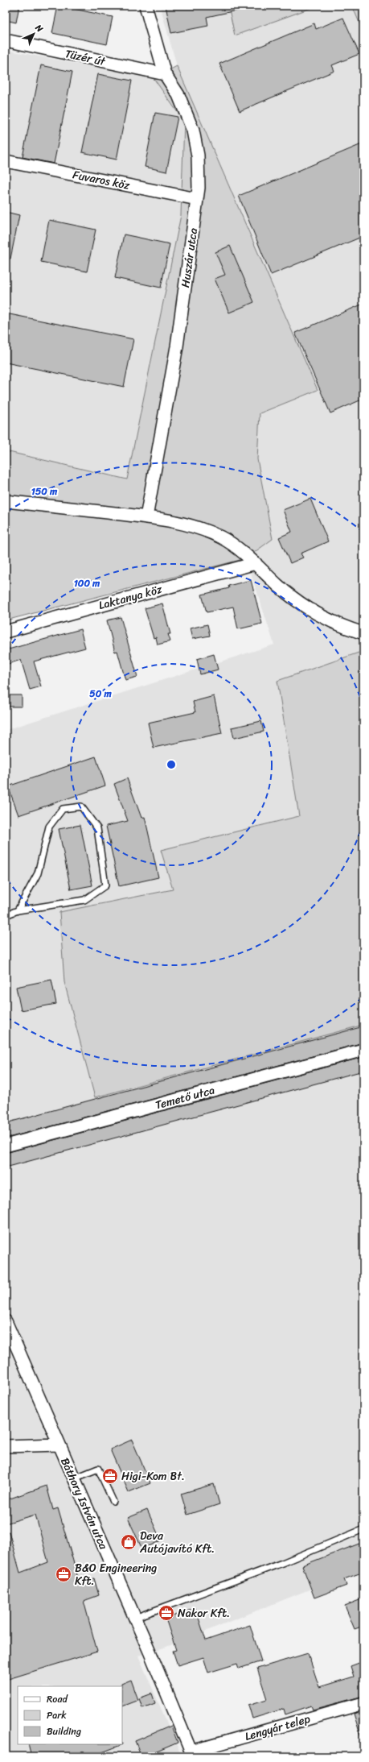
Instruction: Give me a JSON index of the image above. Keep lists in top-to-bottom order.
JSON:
{
  "streets": {
    "street": [
      "Tüzér út",
      "Fuvaros köz",
      "Huszár utca",
      "Laktanya köz",
      "Temető utca",
      "Báthory István utca",
      "Lengyár telep"
    ]
  },
  "crossings": [
    ["Tüzér út", "Huszár utca"],
    ["Fuvaros köz", "Huszár utca"],
    ["Báthory István utca", "Lengyár telep"]
  ],
  "places": {
    "office": ["Higi-Kom Bt.", "B&O Engineering Kft.", "Nakor Kft."],
    "shop": ["Deva Autójavító Kft."]
  },
  "legend": ["Road", "Park", "Building"],
  "north": "top right",
  "rings": ["150 m", "100 m", "50 m"]
}
